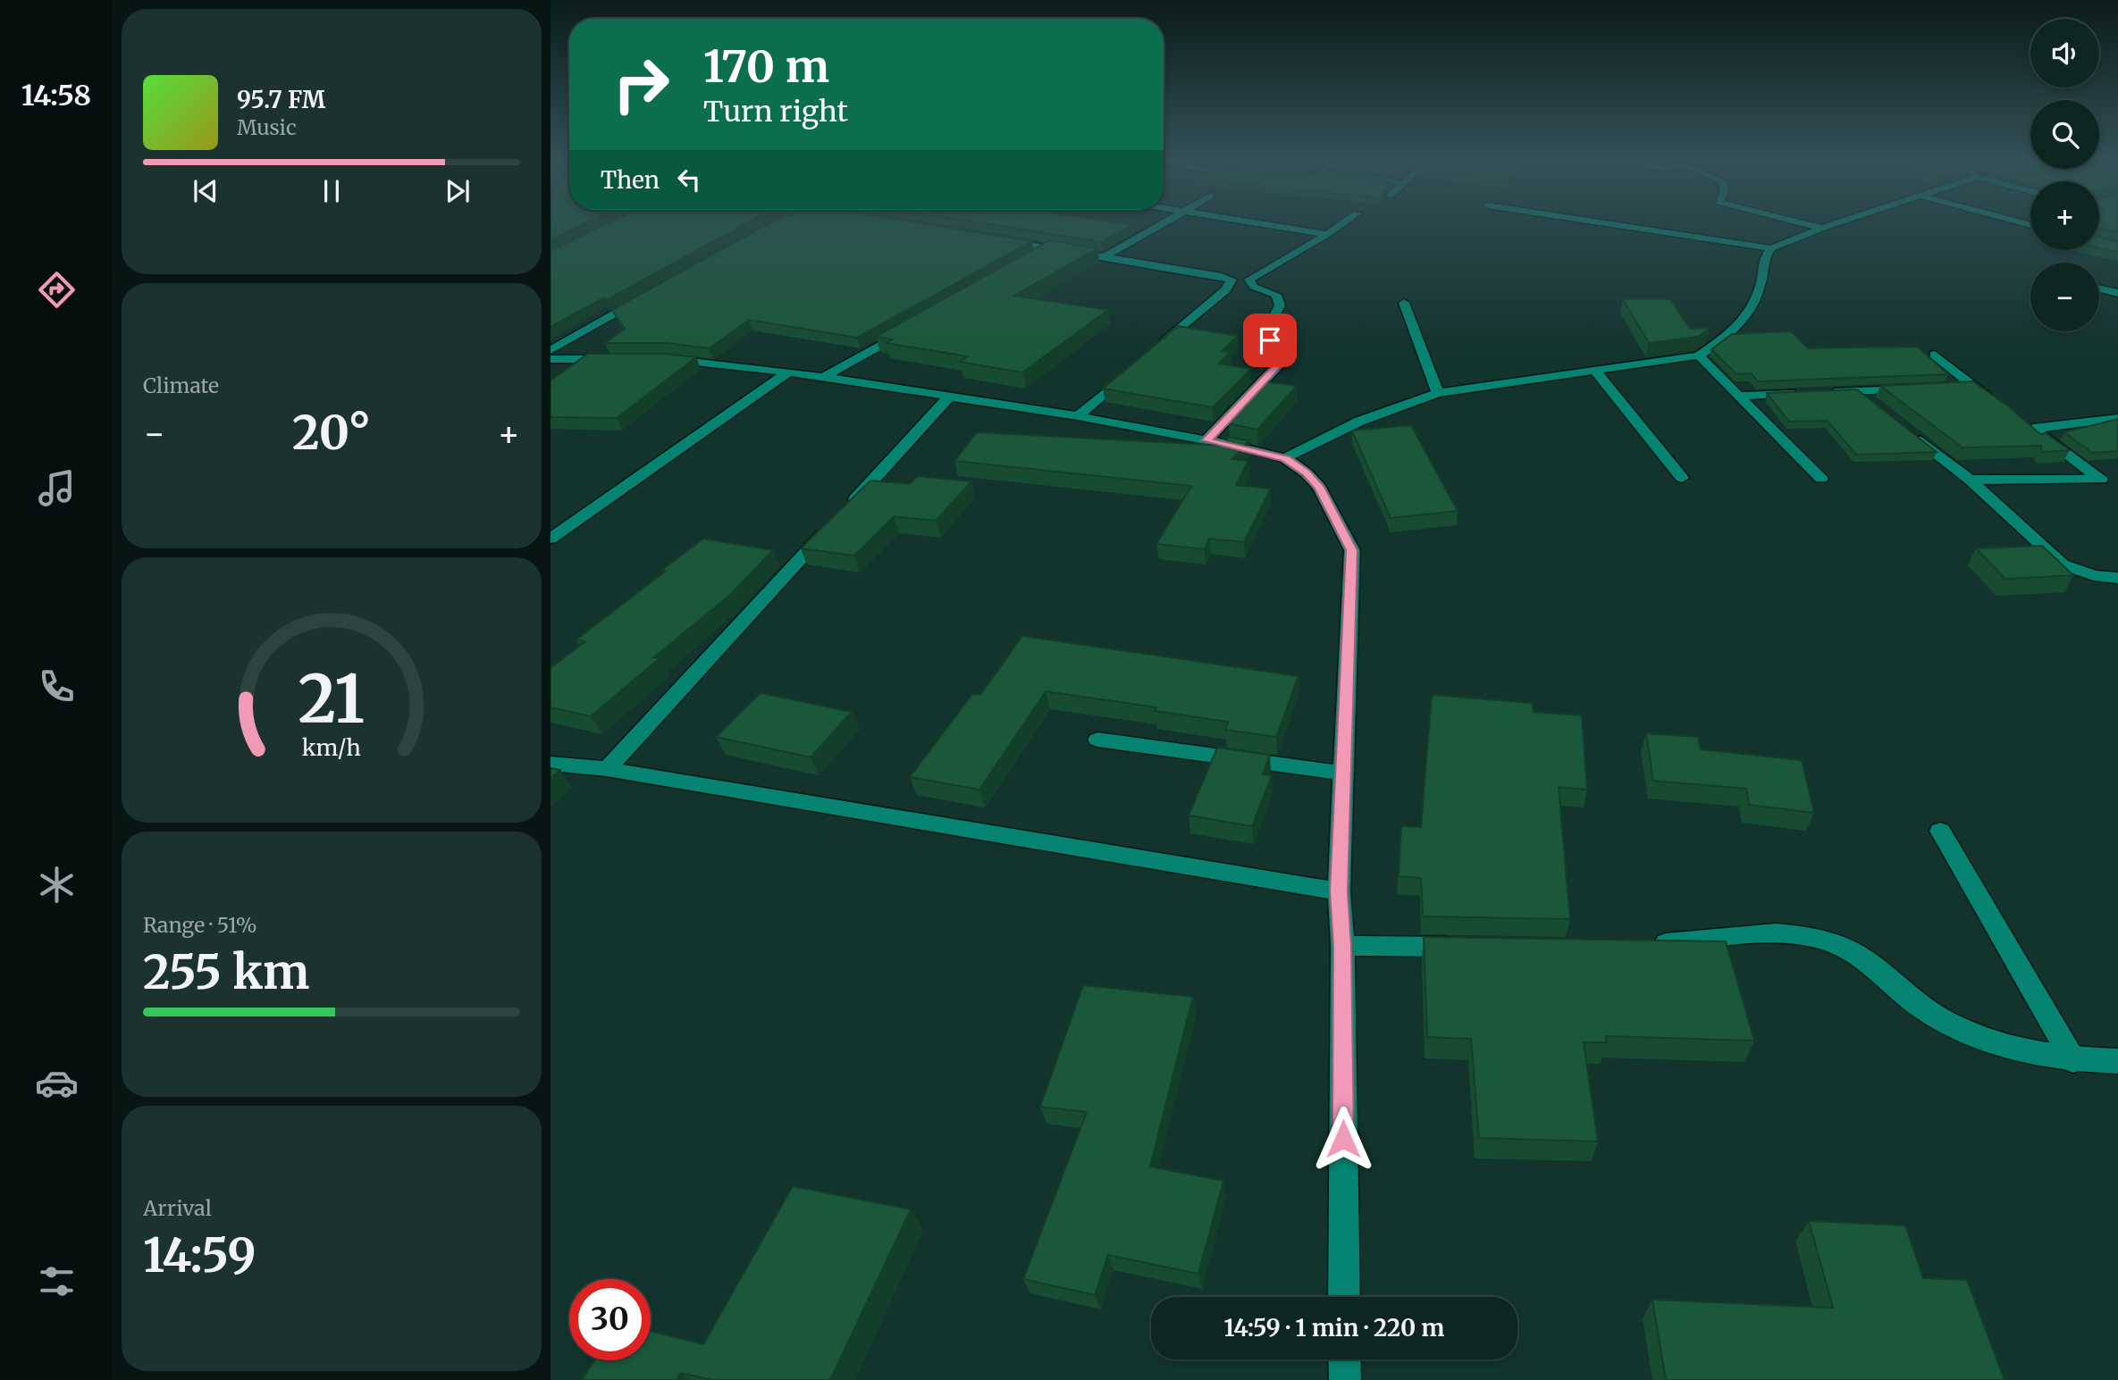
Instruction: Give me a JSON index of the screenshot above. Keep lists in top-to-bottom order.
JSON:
{
  "page": {
    "tabs": "14:58",
    "map_buttons": ["+", "−"],
    "turn": ["170 m", "Turn right"],
    "song": ["95.7 FM", "Music"],
    "then": "Then",
    "tile": [
      "Climate",
      ["Range · 51%", "255 km"],
      ["Arrival", "14:59"]
    ],
    "heat": ["−", "20°", "+"],
    "limit": "30",
    "trip": "14:59 · 1 min · 220 m",
    "gauge": ["21", "km/h"]
  }
}
